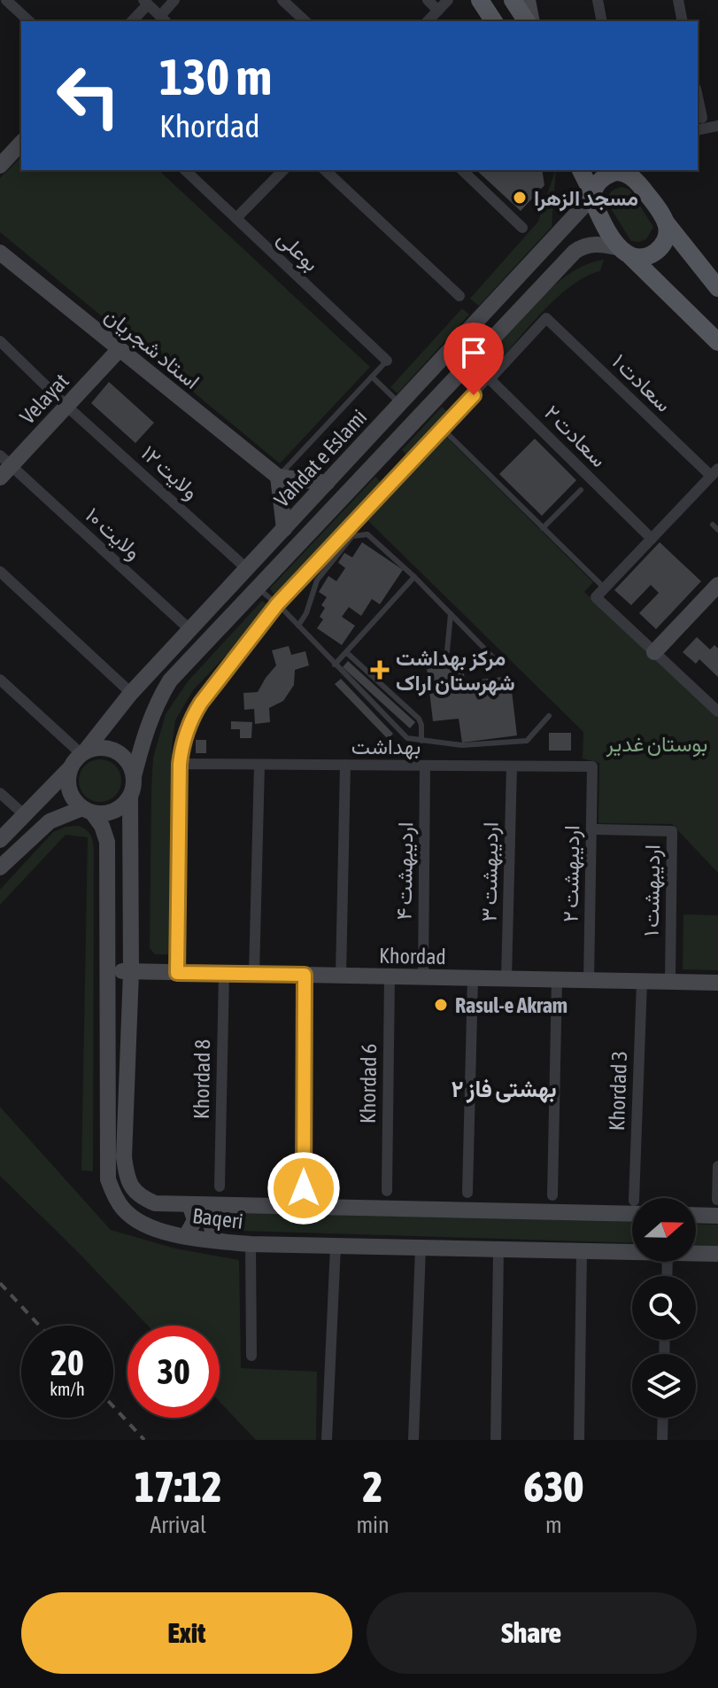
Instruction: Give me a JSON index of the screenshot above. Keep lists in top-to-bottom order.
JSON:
{
  "streets": {
    "main road": [
      "استاد شجریان",
      "Velayat",
      "Vahdat e Eslami",
      "Khordad",
      "Baqeri"
    ],
    "street": [
      "بوعلی",
      "سعادت ۱",
      "سعادت ۲",
      "ولایت ۱۲",
      "ولایت ۱۰",
      "بهداشت",
      "اردیبهشت ۴",
      "اردیبهشت ۳",
      "اردیبهشت ۲",
      "اردیبهشت ۱",
      "Khordad 8",
      "Khordad 6",
      "Khordad 3"
    ]
  },
  "crossings": [
    ["استاد شجریان", "Velayat"],
    ["سعادت ۱", "سعادت ۲"],
    ["Velayat", "ولایت ۱۲"],
    ["Velayat", "ولایت ۱۰"],
    ["سعادت ۲", "Vahdat e Eslami"],
    ["Vahdat e Eslami", "ولایت ۱۲"],
    ["Vahdat e Eslami", "ولایت ۱۰"],
    ["Vahdat e Eslami", "Baqeri"],
    ["بهداشت", "اردیبهشت ۴"],
    ["بهداشت", "اردیبهشت ۳"],
    ["بهداشت", "اردیبهشت ۲"],
    ["اردیبهشت ۴", "Khordad"],
    ["اردیبهشت ۳", "Khordad"],
    ["اردیبهشت ۲", "Khordad"],
    ["اردیبهشت ۱", "Khordad"],
    ["Khordad", "Khordad 8"],
    ["Khordad", "Khordad 6"],
    ["Khordad", "Khordad 3"],
    ["Khordad", "Baqeri"]
  ],
  "districts": ["بهشتی فاز ۲"],
  "parks": ["بوستان غدیر"],
  "places": {
    "other": ["مسجد الزهرا", "Rasul-e Akram"],
    "health": ["مرکز بهداشت شهرستان اراک"]
  },
  "north": "right",
  "page": {
    "turn": ["130 m", "Khordad"],
    "speed": "20 km/h",
    "limit": "30",
    "eta": [
      "17:12",
      "Arrival",
      "2",
      "min",
      "630",
      "m"
    ],
    "buttons": ["Exit", "Share"]
  }
}
